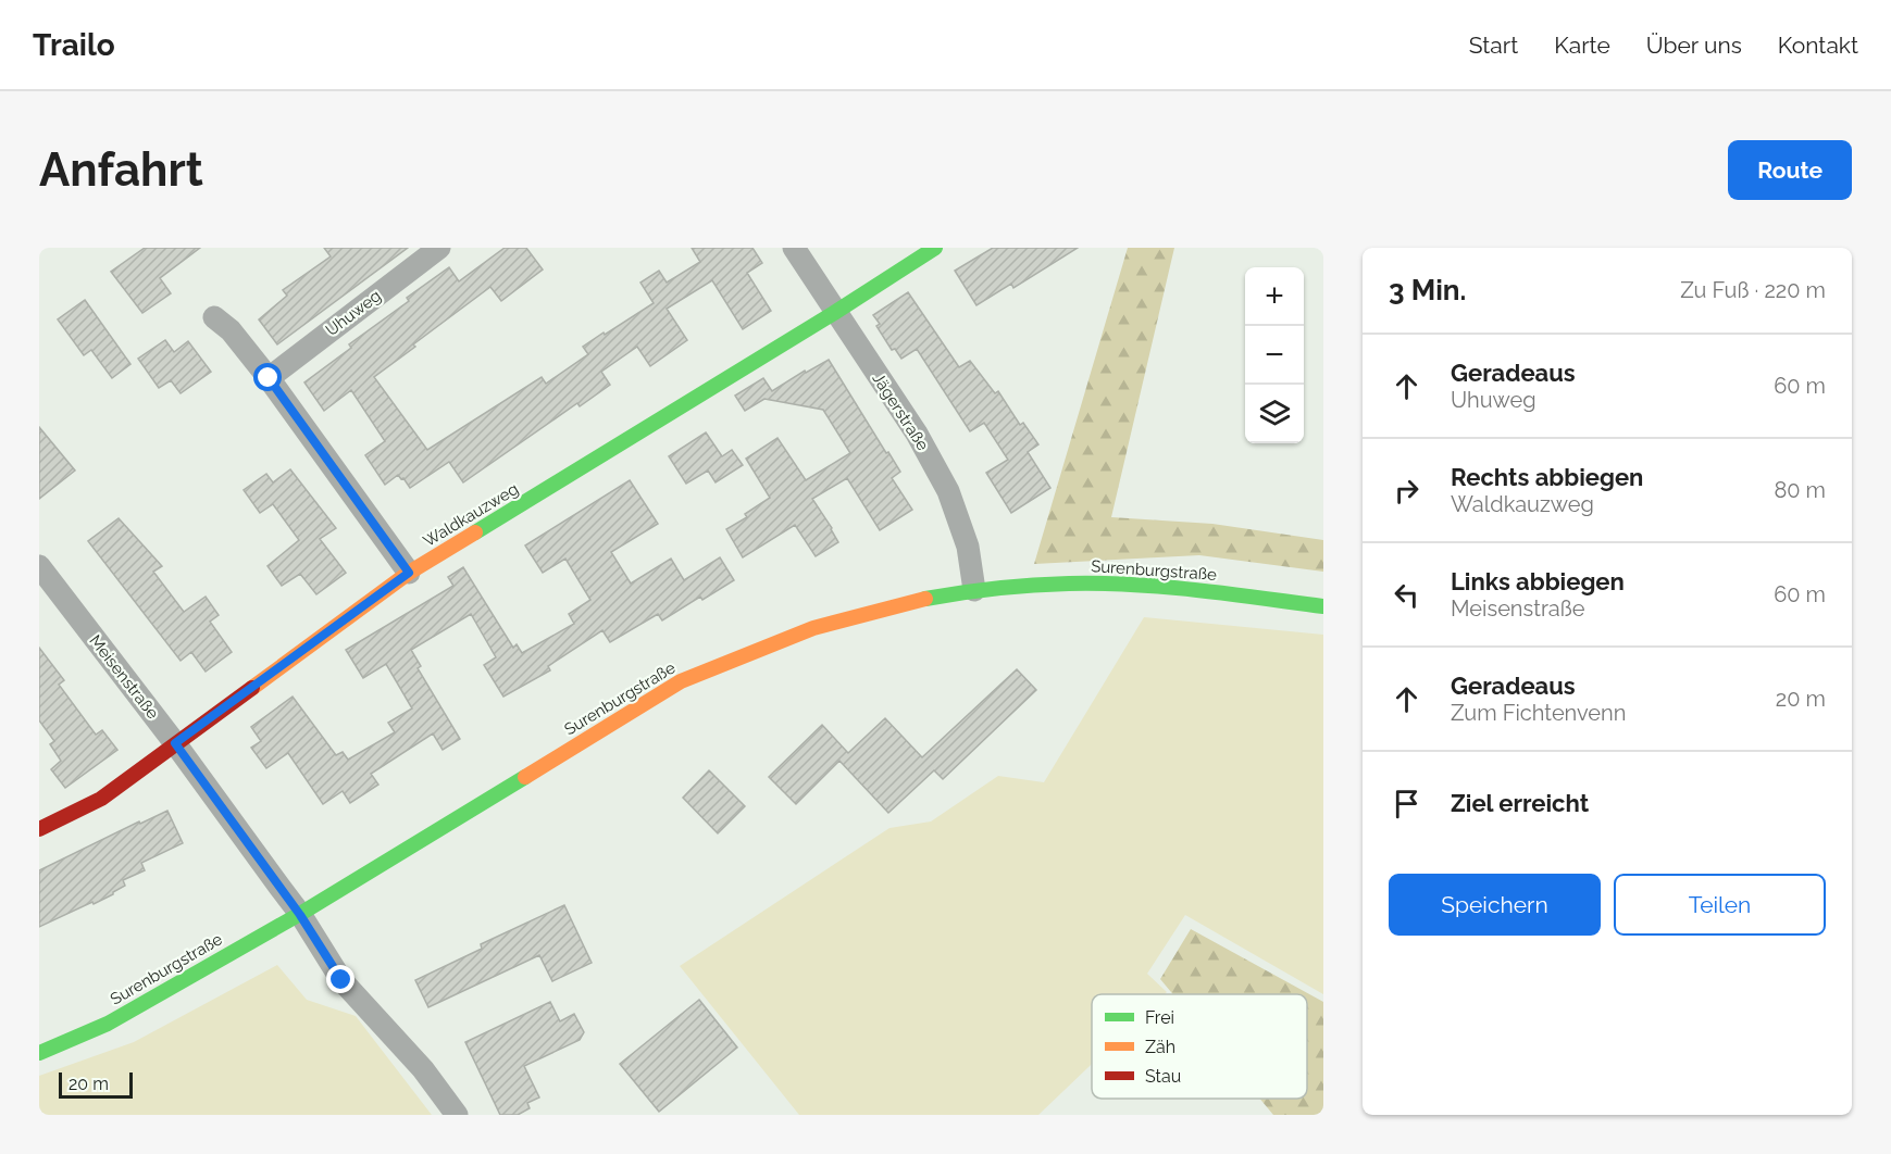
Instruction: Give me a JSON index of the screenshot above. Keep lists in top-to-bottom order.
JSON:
{
  "streets": {
    "street": [
      "Uhuweg",
      "Jägerstraße",
      "Waldkauzweg",
      "Surenburgstraße",
      "Meisenstraße"
    ]
  },
  "crossings": [
    ["Jägerstraße", "Waldkauzweg"],
    ["Jägerstraße", "Surenburgstraße"],
    ["Waldkauzweg", "Meisenstraße"],
    ["Surenburgstraße", "Meisenstraße"]
  ],
  "legend": ["Frei", "Zäh", "Stau"],
  "scale_bar": "20 m",
  "page": {
    "header": "Trailo",
    "nav": [
      "Start",
      "Karte",
      "Über uns",
      "Kontakt"
    ],
    "buttons": [
      "Route",
      ["Speichern", "Teilen"]
    ],
    "title": "Anfahrt",
    "heading": ["3 Min.", "Zu Fuß · 220 m"],
    "map_buttons": ["+", "−"],
    "list": [
      ["Geradeaus", "Uhuweg", "60 m"],
      ["Rechts abbiegen", "Waldkauzweg", "80 m"],
      ["Links abbiegen", "Meisenstraße", "60 m"],
      ["Geradeaus", "Zum Fichtenvenn", "20 m"],
      "Ziel erreicht"
    ],
    "scale": "20 m"
  }
}
